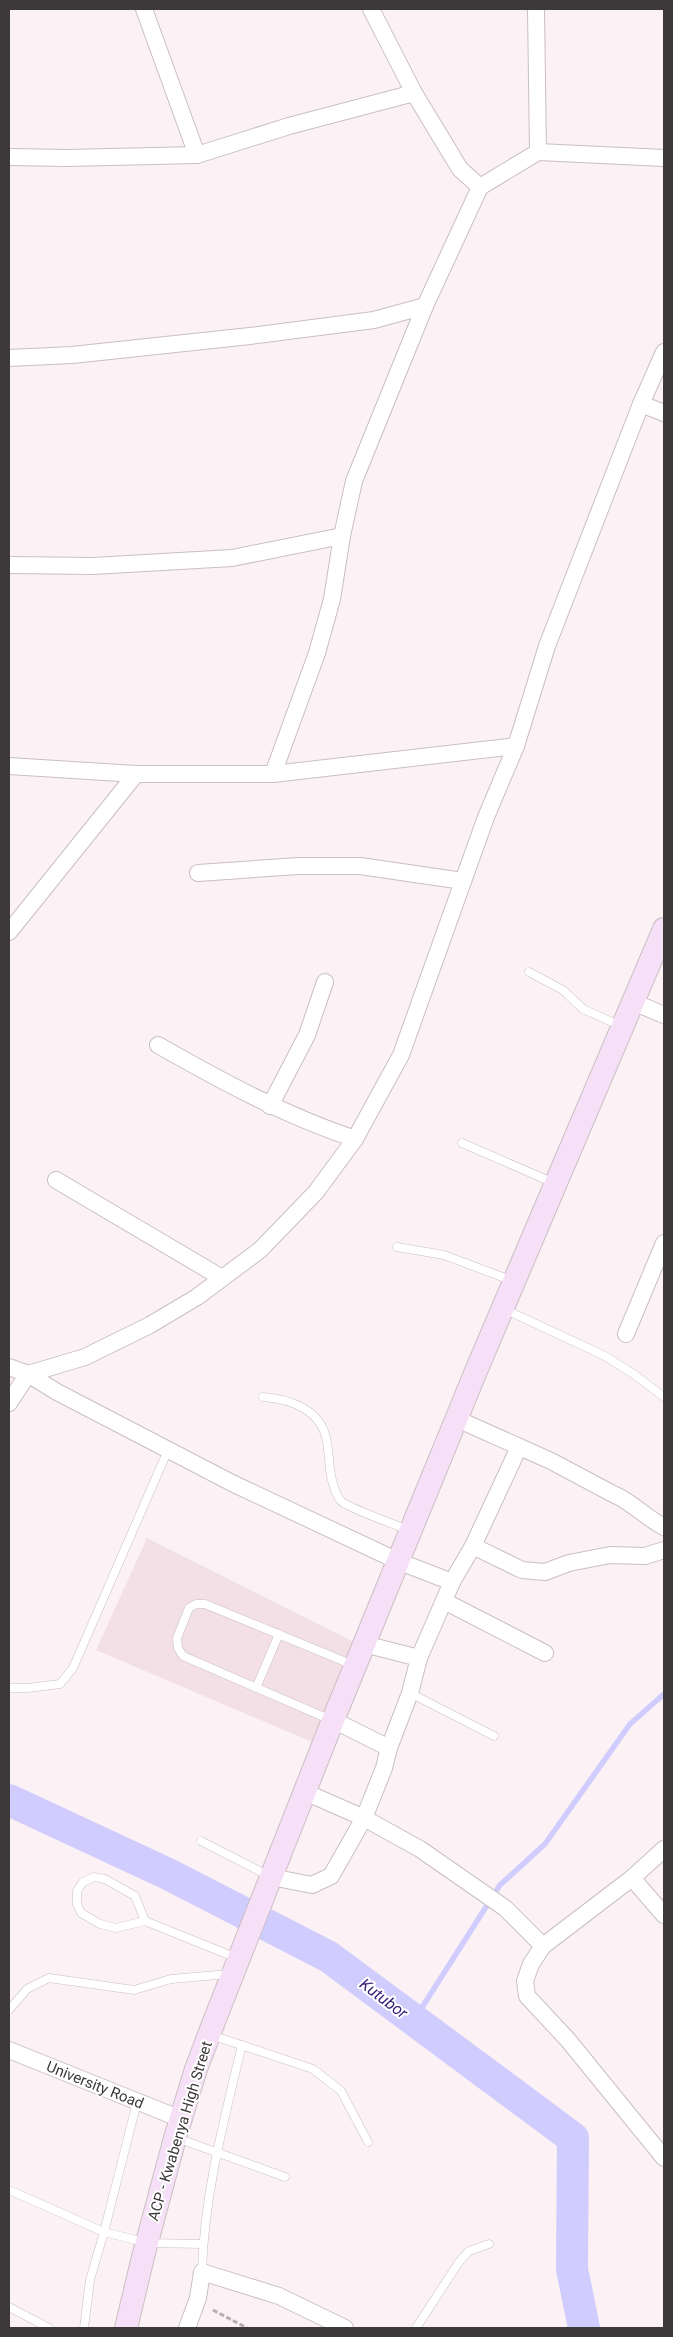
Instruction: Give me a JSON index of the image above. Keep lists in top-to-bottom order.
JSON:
{
  "streets": {
    "main road": ["ACP - Kwabenya High Street"],
    "street": ["University Road"]
  },
  "crossings": [
    ["University Road", "ACP - Kwabenya High Street"]
  ],
  "water": ["Kutubor"]
}
